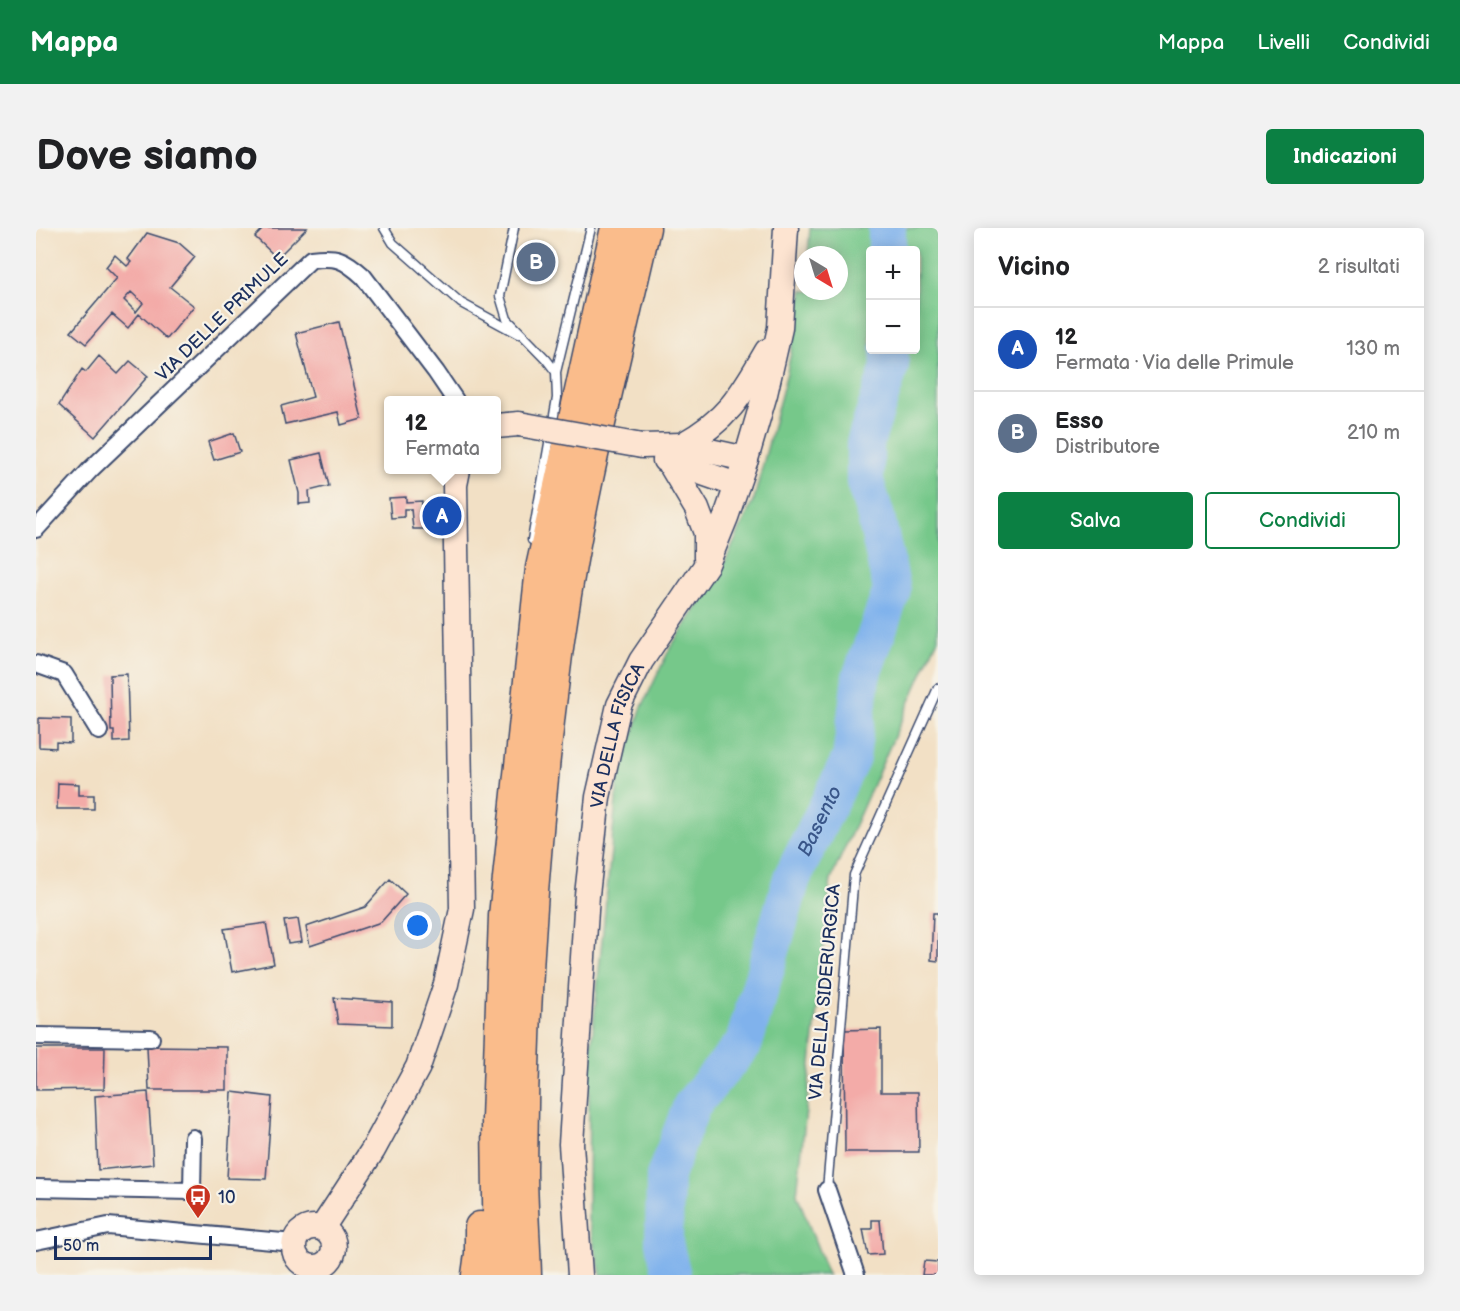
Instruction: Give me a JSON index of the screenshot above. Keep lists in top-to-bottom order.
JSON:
{
  "streets": {
    "street": ["VIA DELLE PRIMULE", "VIA DELLA FISICA", "VIA DELLA SIDERURGICA"]
  },
  "water": ["Basento"],
  "places": {
    "bus stop": ["10"]
  },
  "scale_bar": "50 m",
  "north": "bottom right",
  "page": {
    "header": "Mappa",
    "nav": ["Mappa", "Livelli", "Condividi"],
    "buttons": [
      "Indicazioni",
      ["Salva", "Condividi"]
    ],
    "title": "Dove siamo",
    "heading": ["Vicino", "2 risultati"],
    "pins": ["B", "A"],
    "map_buttons": ["+", "−"],
    "list": [
      {
        "mark": "A",
        "name": "12",
        "note": "Fermata · Via delle Primule",
        "value": "130 m"
      },
      {
        "mark": "B",
        "name": "Esso",
        "note": "Distributore",
        "value": "210 m"
      }
    ],
    "popup": ["12", "Fermata"],
    "scale": "50 m"
  }
}
